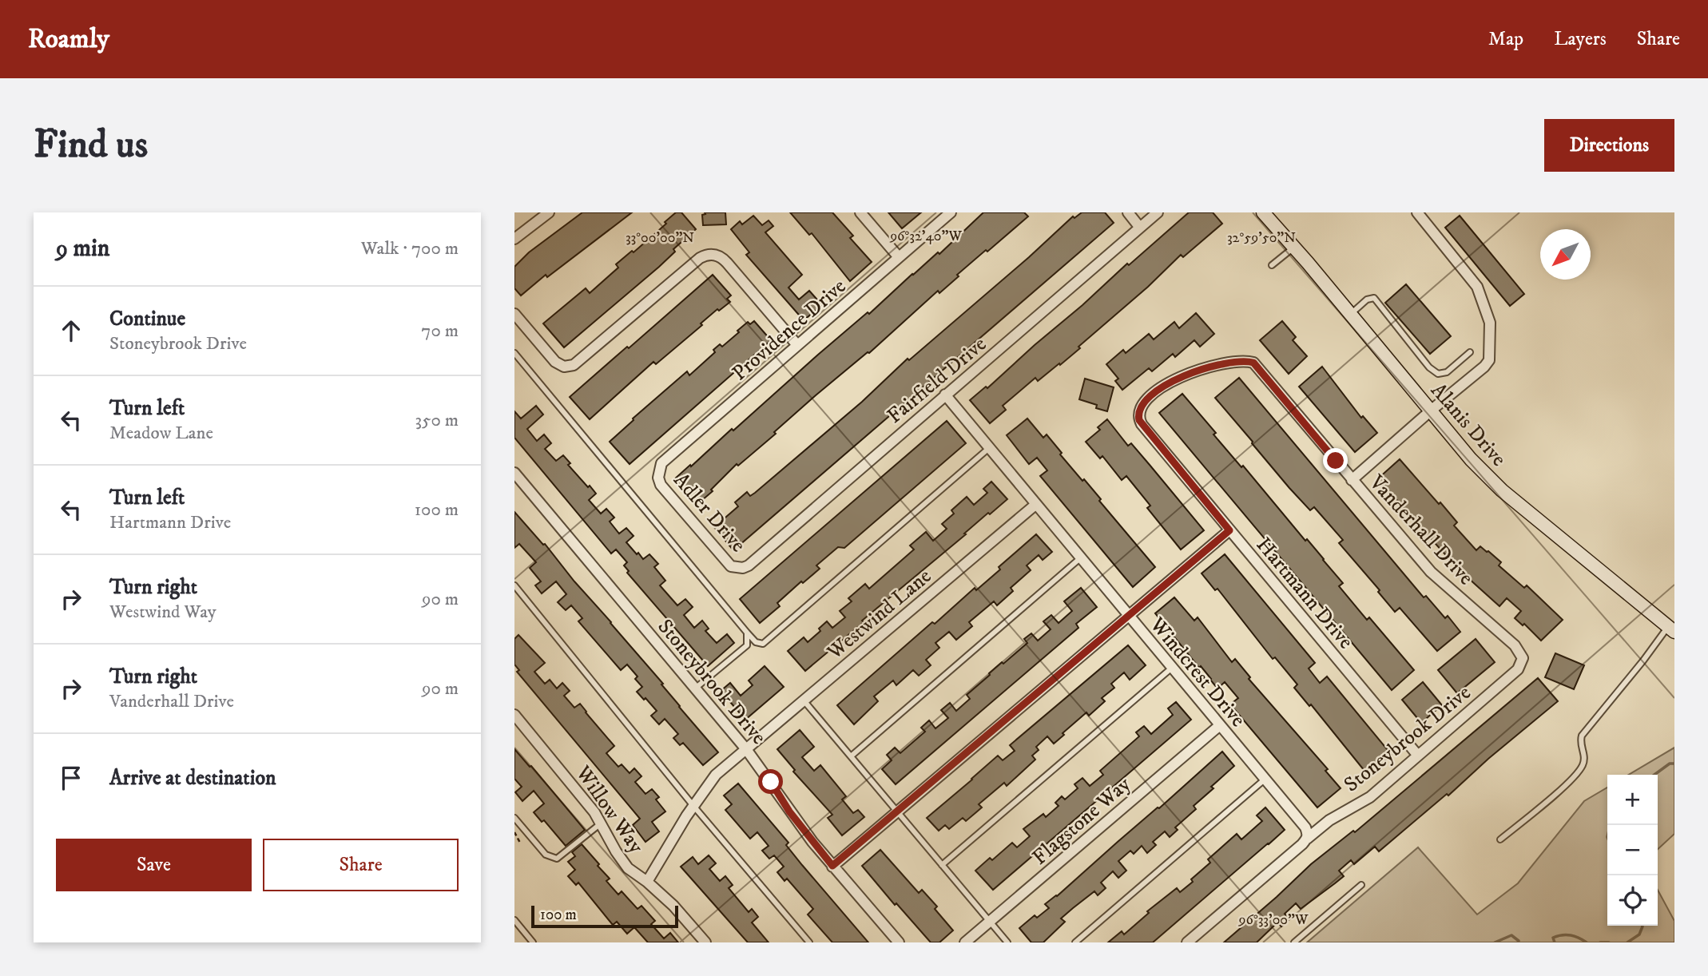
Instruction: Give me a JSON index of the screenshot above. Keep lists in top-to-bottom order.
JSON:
{
  "streets": {
    "main road": ["Alanis Drive"],
    "street": [
      "Providence Drive",
      "Fairfield Drive",
      "Adler Drive",
      "Vanderhall Drive",
      "Hartmann Drive",
      "Westwind Lane",
      "Windcrest Drive",
      "Stoneybrook Drive",
      "Willow Way",
      "Flagstone Way"
    ]
  },
  "crossings": [
    ["Providence Drive", "Adler Drive"],
    ["Fairfield Drive", "Adler Drive"],
    ["Fairfield Drive", "Windcrest Drive"],
    ["Vanderhall Drive", "Hartmann Drive"],
    ["Vanderhall Drive", "Stoneybrook Drive"],
    ["Hartmann Drive", "Stoneybrook Drive"],
    ["Westwind Lane", "Windcrest Drive"],
    ["Westwind Lane", "Stoneybrook Drive"],
    ["Westwind Lane", "Willow Way"],
    ["Windcrest Drive", "Stoneybrook Drive"],
    ["Windcrest Drive", "Flagstone Way"]
  ],
  "scale_bar": "100 m",
  "north": "bottom left",
  "page": {
    "header": "Roamly",
    "nav": ["Map", "Layers", "Share"],
    "buttons": [
      "Directions",
      ["Save", "Share"]
    ],
    "title": "Find us",
    "heading": ["9 min", "Walk · 700 m"],
    "list": [
      ["Continue", "Stoneybrook Drive", "70 m"],
      ["Turn left", "Meadow Lane", "350 m"],
      ["Turn left", "Hartmann Drive", "100 m"],
      ["Turn right", "Westwind Way", "90 m"],
      ["Turn right", "Vanderhall Drive", "90 m"],
      "Arrive at destination"
    ],
    "map_buttons": ["+", "−"],
    "scale": "100 m"
  },
  "coordinates": [
    "96°32'40\"W",
    "33°00'00\"N",
    "32°59'50\"N",
    "96°33'00\"W"
  ]
}
